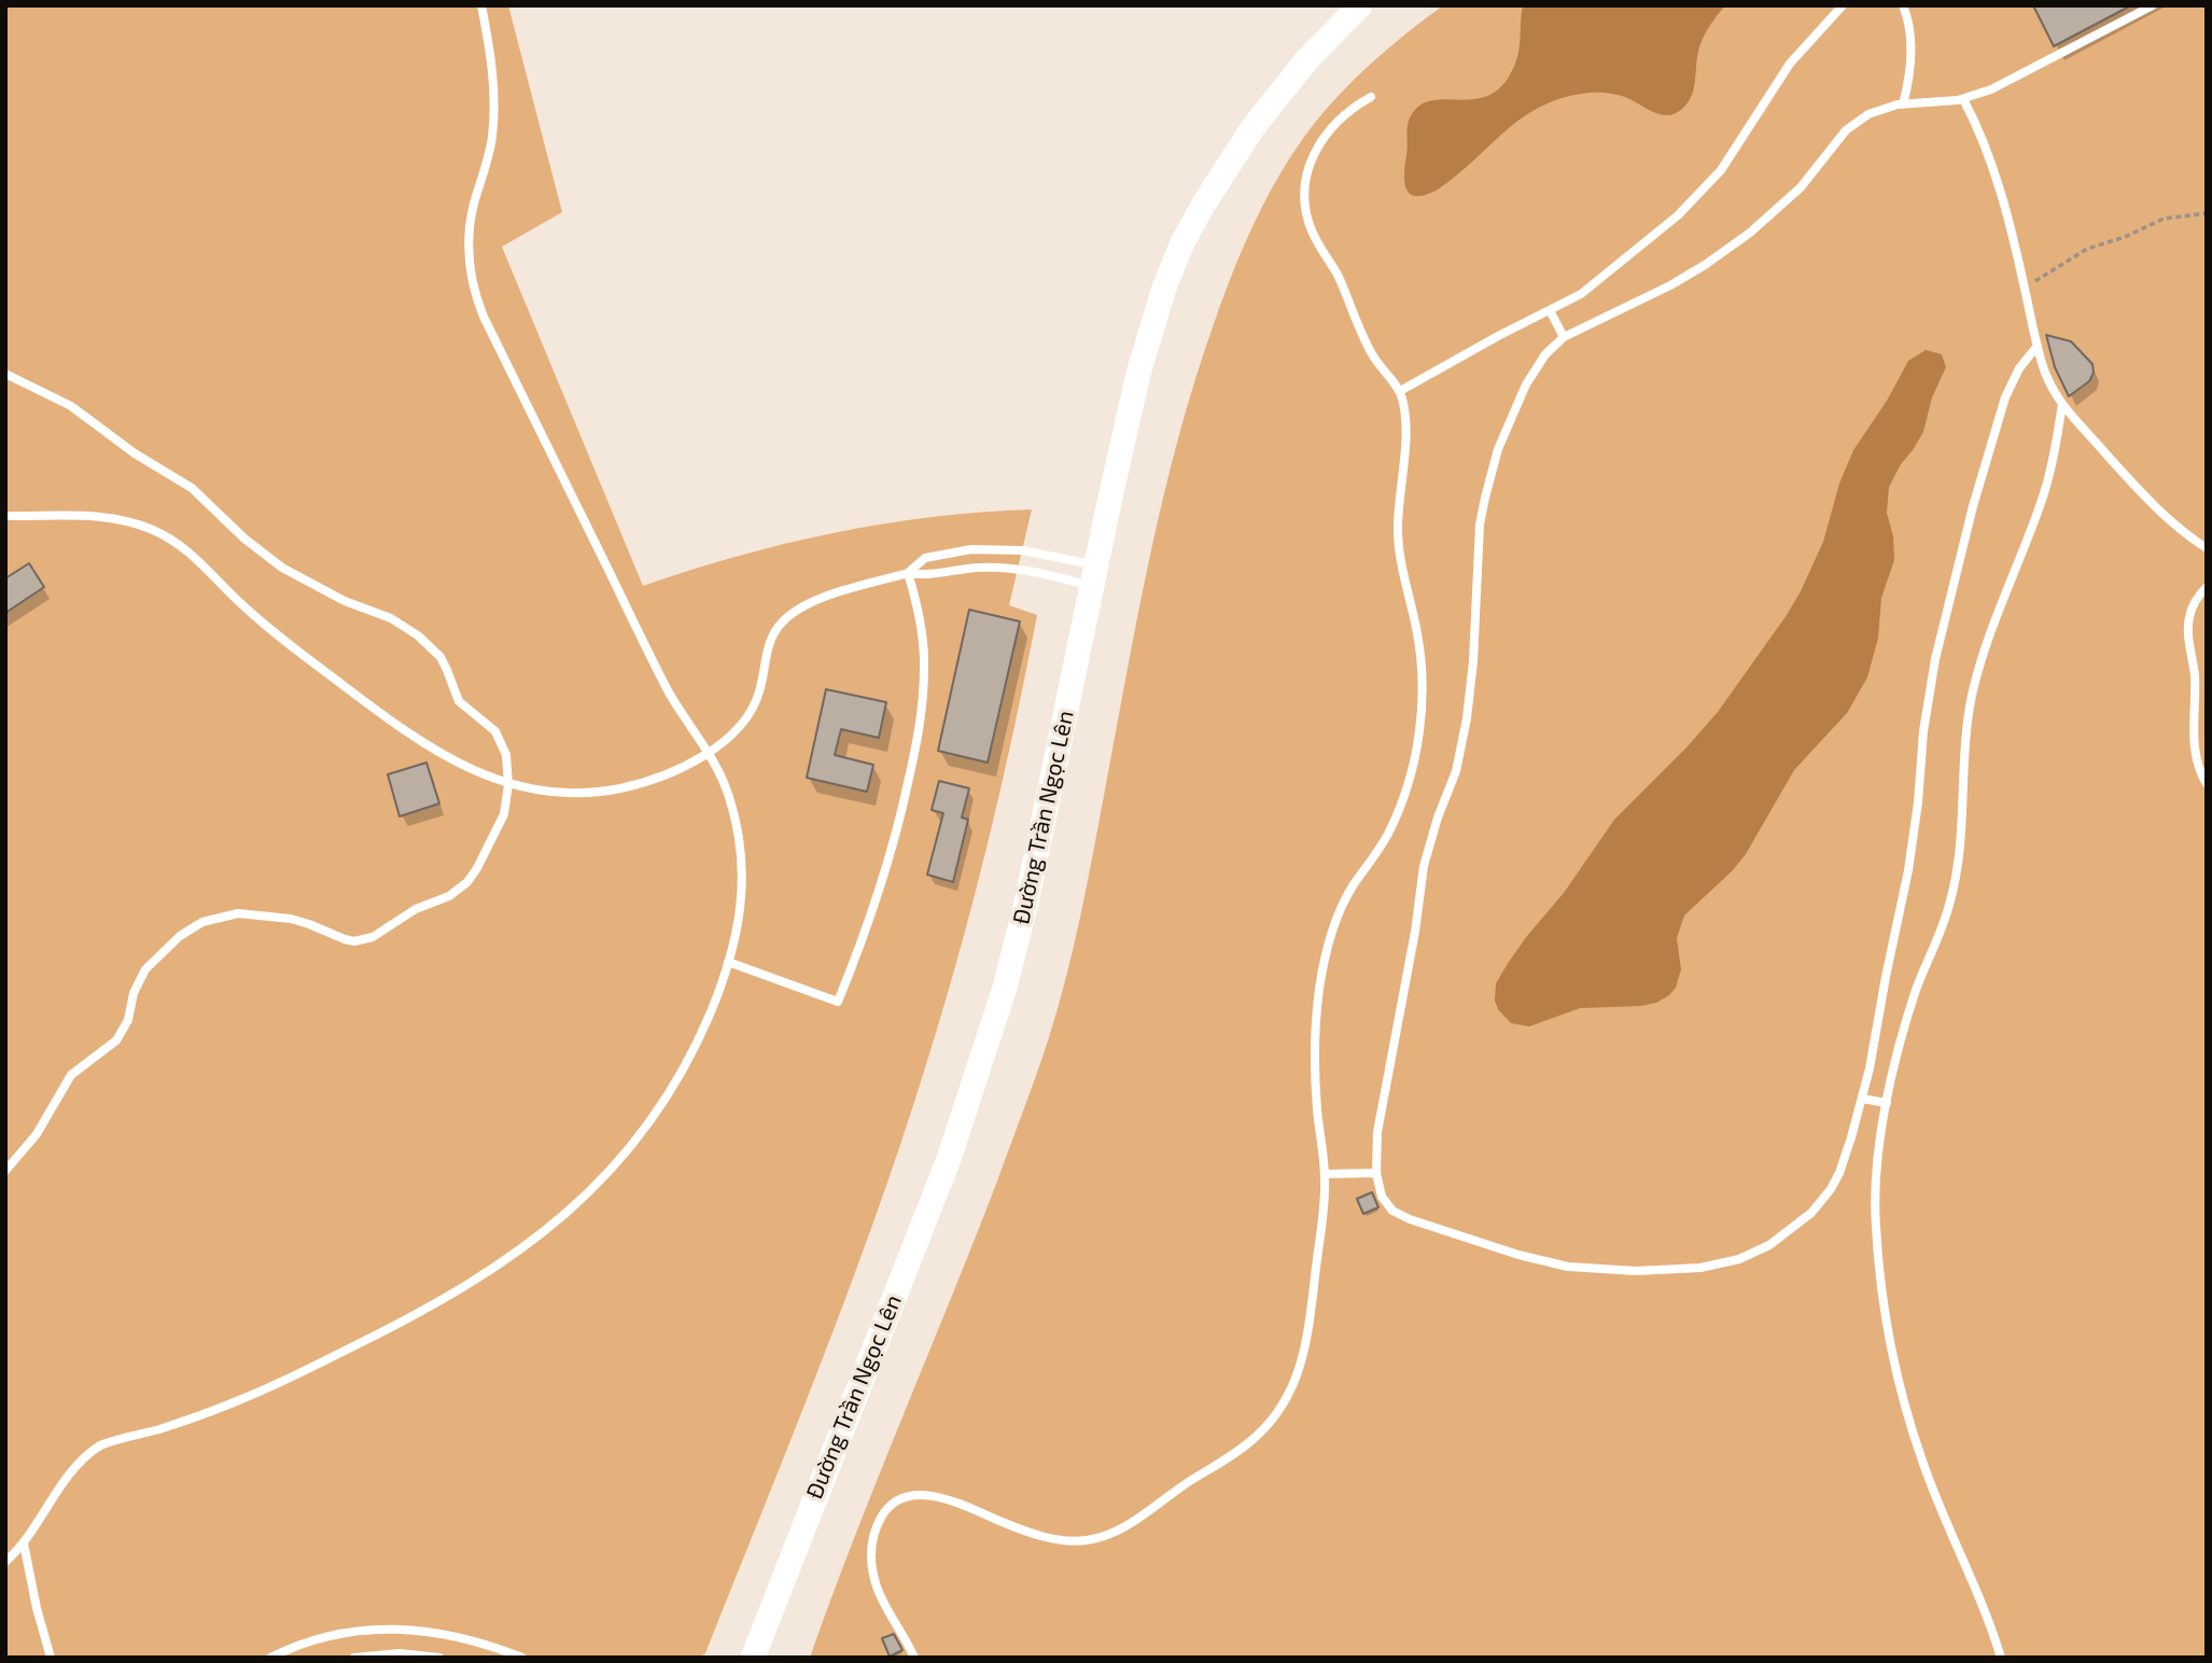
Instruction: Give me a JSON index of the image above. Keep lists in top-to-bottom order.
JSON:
{
  "streets": {
    "street": ["Đường Trần Ngọc Lên"]
  }
}
